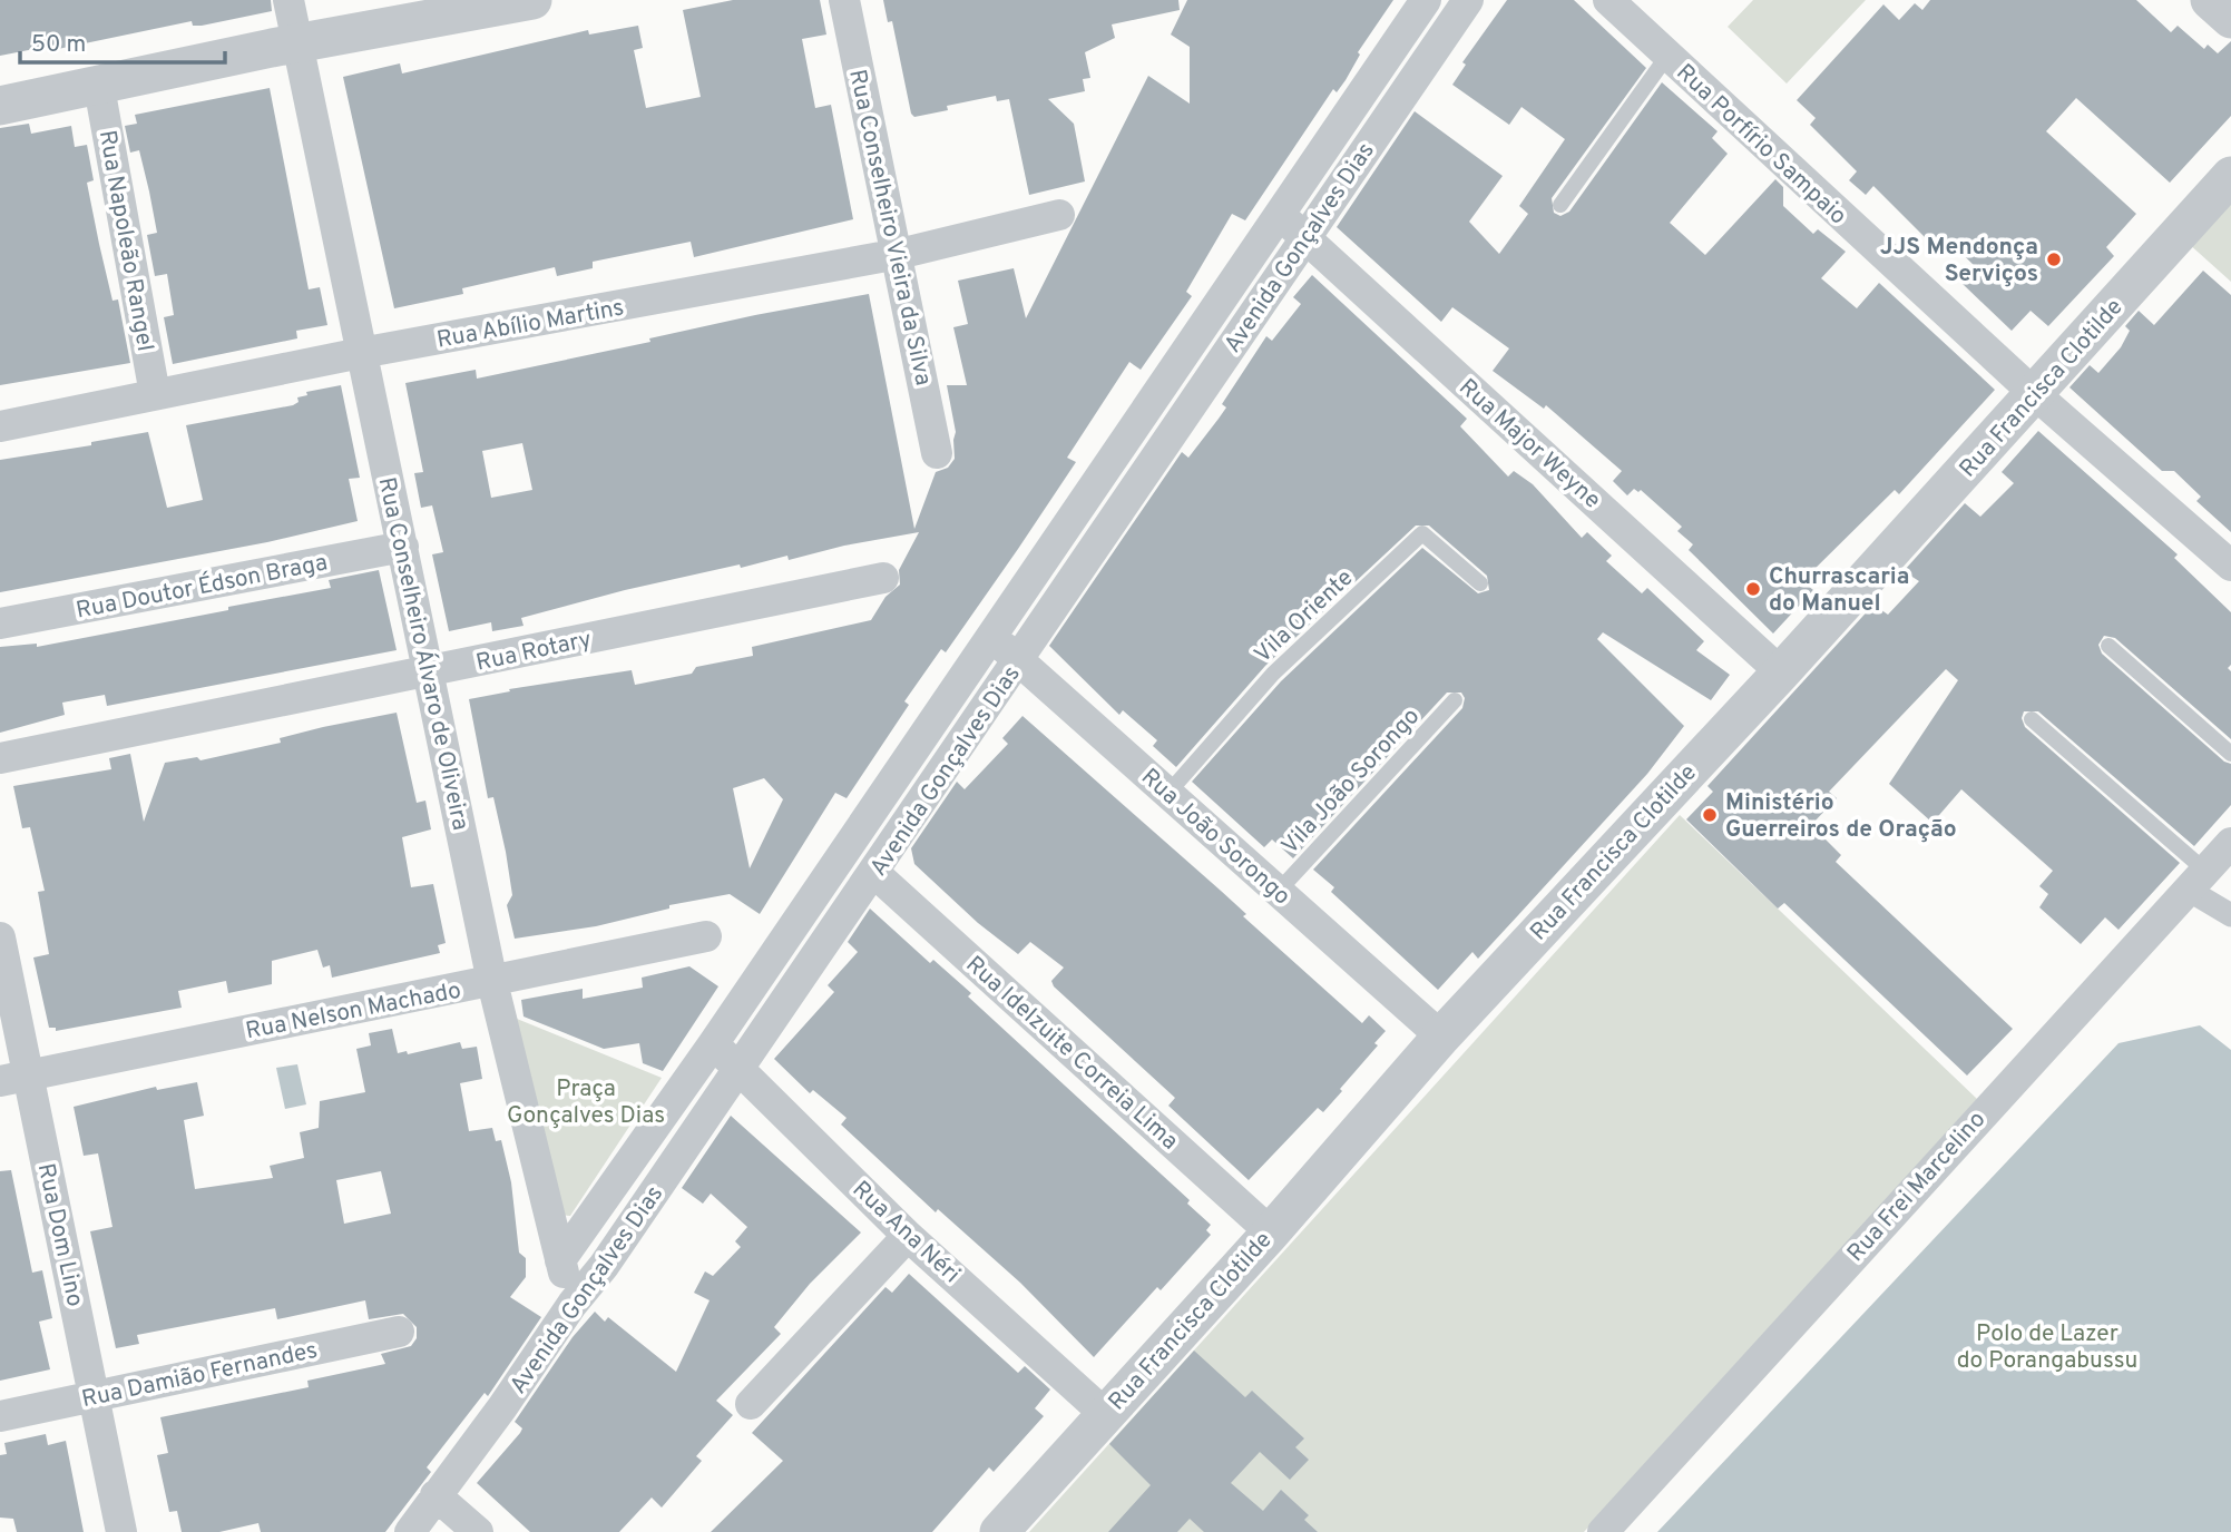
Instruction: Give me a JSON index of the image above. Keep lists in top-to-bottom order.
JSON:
{
  "streets": {
    "street": [
      "Rua Porfírio Sampaio",
      "Rua Conselheiro Vieira da Silva",
      "Rua Napoleão Rangel",
      "Avenida Gonçalves Dias",
      "Rua Abílio Martins",
      "Rua Francisca Clotilde",
      "Rua Major Weyne",
      "Rua Doutor Édson Braga",
      "Rua Rotary",
      "Rua Conselheiro Álvaro de Oliveira",
      "Rua João Sorongo",
      "Rua Nelson Machado",
      "Rua Idelzuite Correia Lima",
      "Rua Frei Marcelino",
      "Rua Ana Néri",
      "Rua Dom Lino",
      "Rua Damião Fernandes"
    ],
    "lane": ["Vila Oriente", "Vila João Sorongo"]
  },
  "crossings": [
    ["Rua Porfírio Sampaio", "Rua Francisca Clotilde"],
    ["Rua Conselheiro Vieira da Silva", "Rua Abílio Martins"],
    ["Rua Napoleão Rangel", "Rua Abílio Martins"],
    ["Avenida Gonçalves Dias", "Rua Major Weyne"],
    ["Avenida Gonçalves Dias", "Rua Conselheiro Álvaro de Oliveira"],
    ["Avenida Gonçalves Dias", "Rua João Sorongo"],
    ["Avenida Gonçalves Dias", "Rua Idelzuite Correia Lima"],
    ["Avenida Gonçalves Dias", "Rua Ana Néri"],
    ["Rua Abílio Martins", "Rua Conselheiro Álvaro de Oliveira"],
    ["Rua Francisca Clotilde", "Rua Major Weyne"],
    ["Rua Francisca Clotilde", "Rua João Sorongo"],
    ["Rua Francisca Clotilde", "Rua Idelzuite Correia Lima"],
    ["Rua Francisca Clotilde", "Rua Ana Néri"],
    ["Rua Doutor Édson Braga", "Rua Conselheiro Álvaro de Oliveira"],
    ["Vila Oriente", "Rua João Sorongo"],
    ["Rua Rotary", "Rua Conselheiro Álvaro de Oliveira"],
    ["Rua Conselheiro Álvaro de Oliveira", "Rua Nelson Machado"],
    ["Vila João Sorongo", "Rua João Sorongo"],
    ["Rua Nelson Machado", "Rua Dom Lino"],
    ["Rua Dom Lino", "Rua Damião Fernandes"]
  ],
  "parks": ["Praça Gonçalves Dias", "Polo de Lazer do Porangabussu"],
  "places": ["JJS Mendonça Serviços", "Churrascaria do Manuel", "Ministério Guerreiros de Oração"],
  "scale_bar": "50 m"
}
